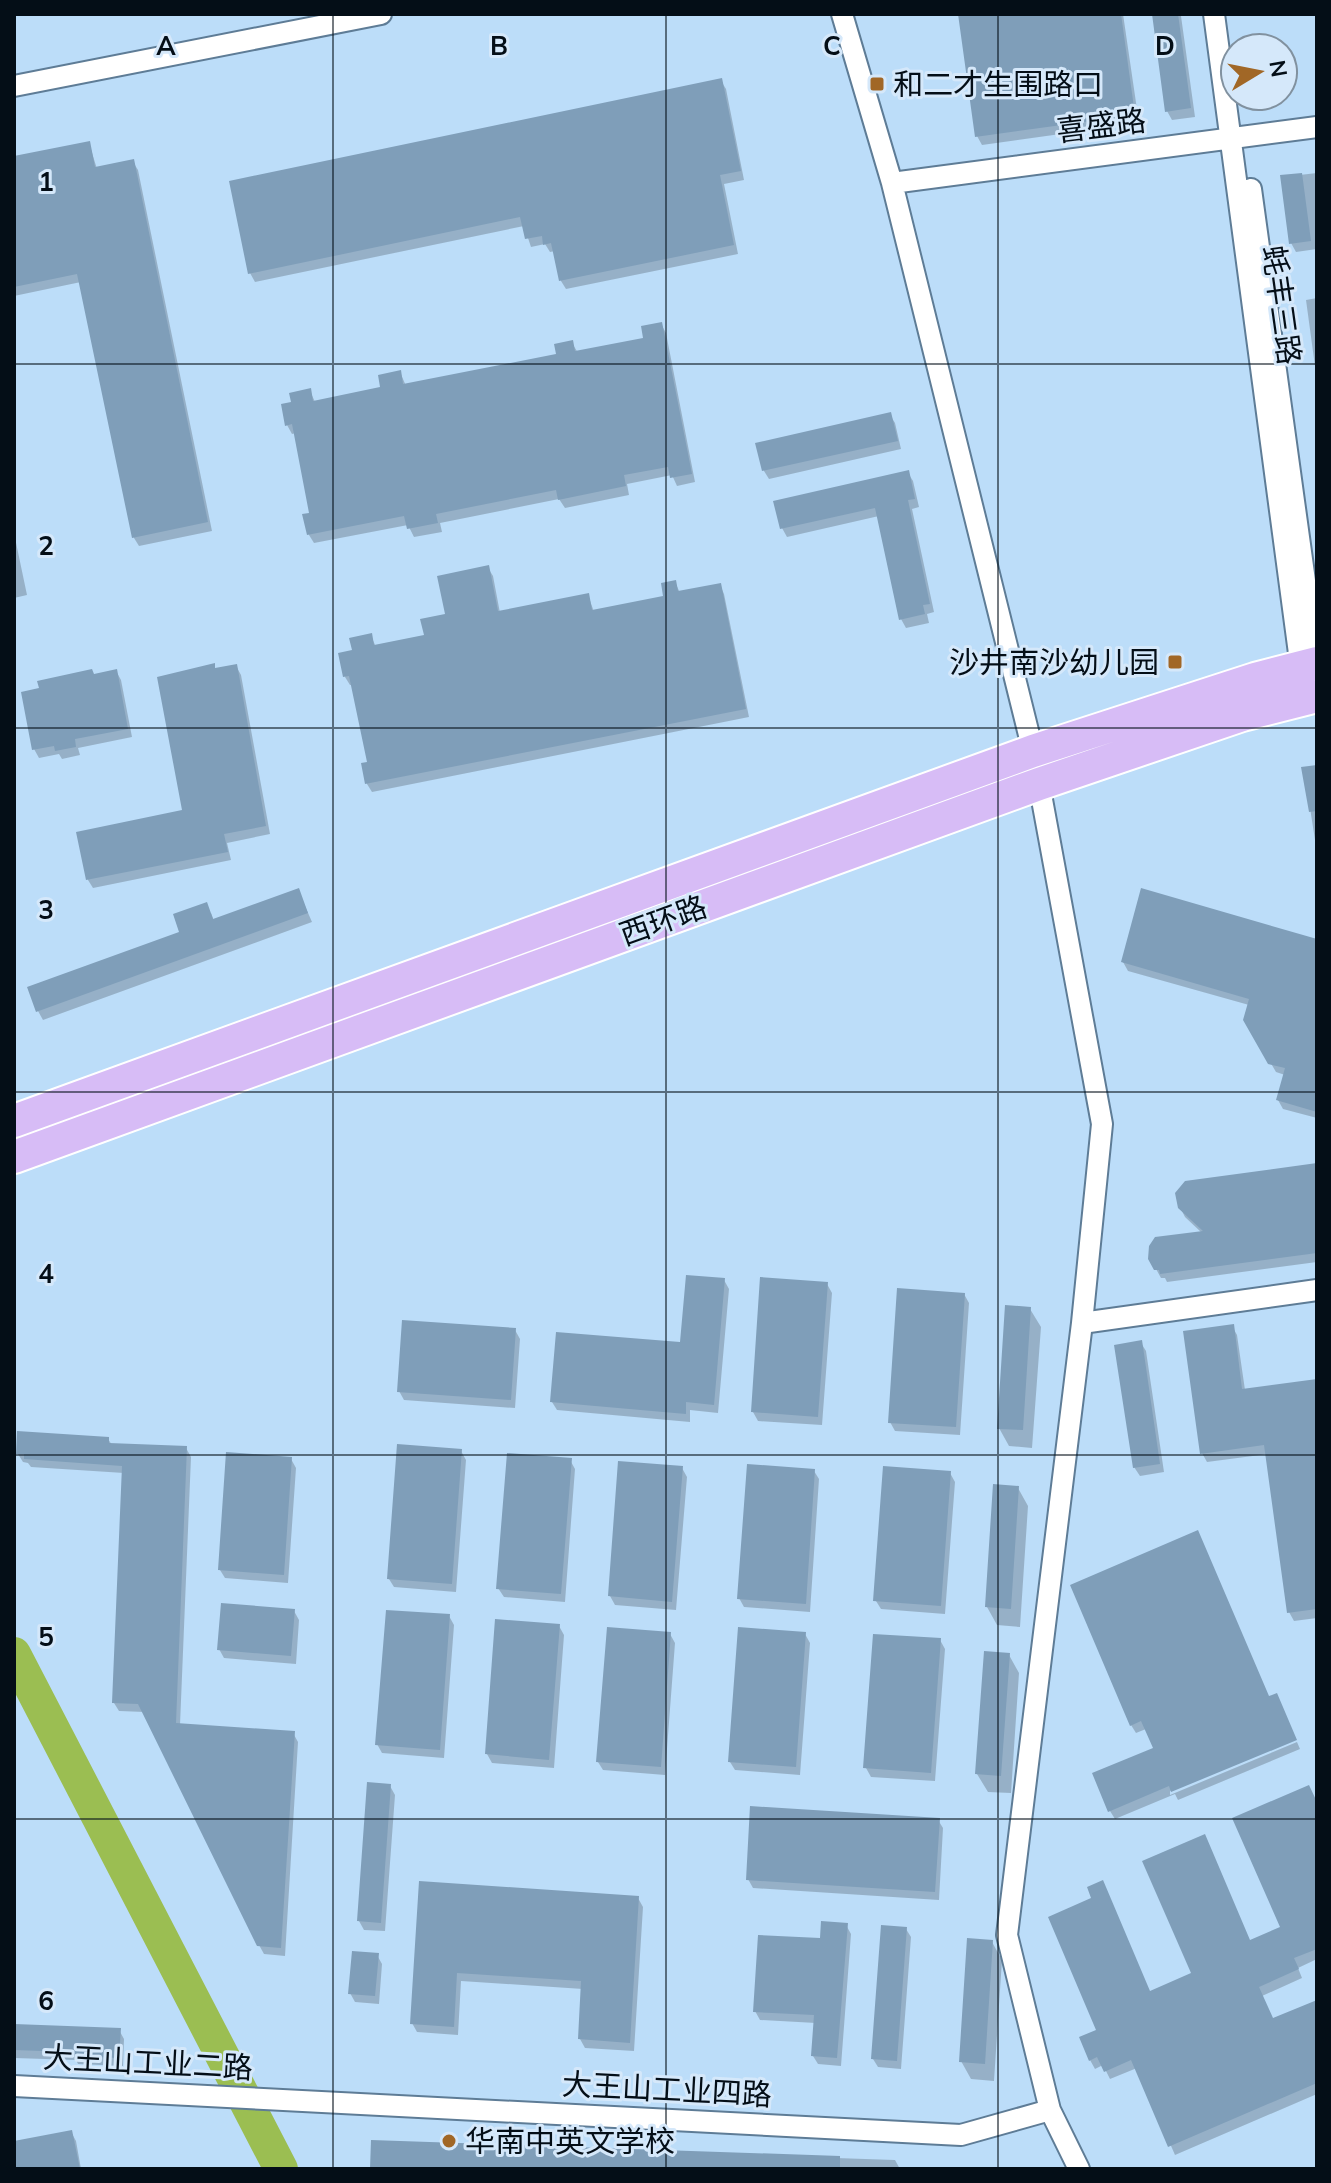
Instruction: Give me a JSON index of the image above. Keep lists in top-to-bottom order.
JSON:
{
  "streets": {
    "main road": ["西环路"],
    "street": [
      "喜盛路",
      "蚝丰三路",
      "大王山工业二路",
      "大王山工业四路"
    ]
  },
  "crossings": [
    ["喜盛路", "蚝丰三路"],
    ["蚝丰三路", "西环路"],
    ["大王山工业二路", "大王山工业四路"]
  ],
  "places": {
    "transit": ["和二才生围路口", "沙井南沙幼儿园"],
    "other": ["华南中英文学校"]
  },
  "north": "right",
  "grid": {
    "columns": [
      "A",
      "B",
      "C",
      "D"
    ],
    "rows": [
      "1",
      "2",
      "3",
      "4",
      "5",
      "6"
    ]
  }
}
